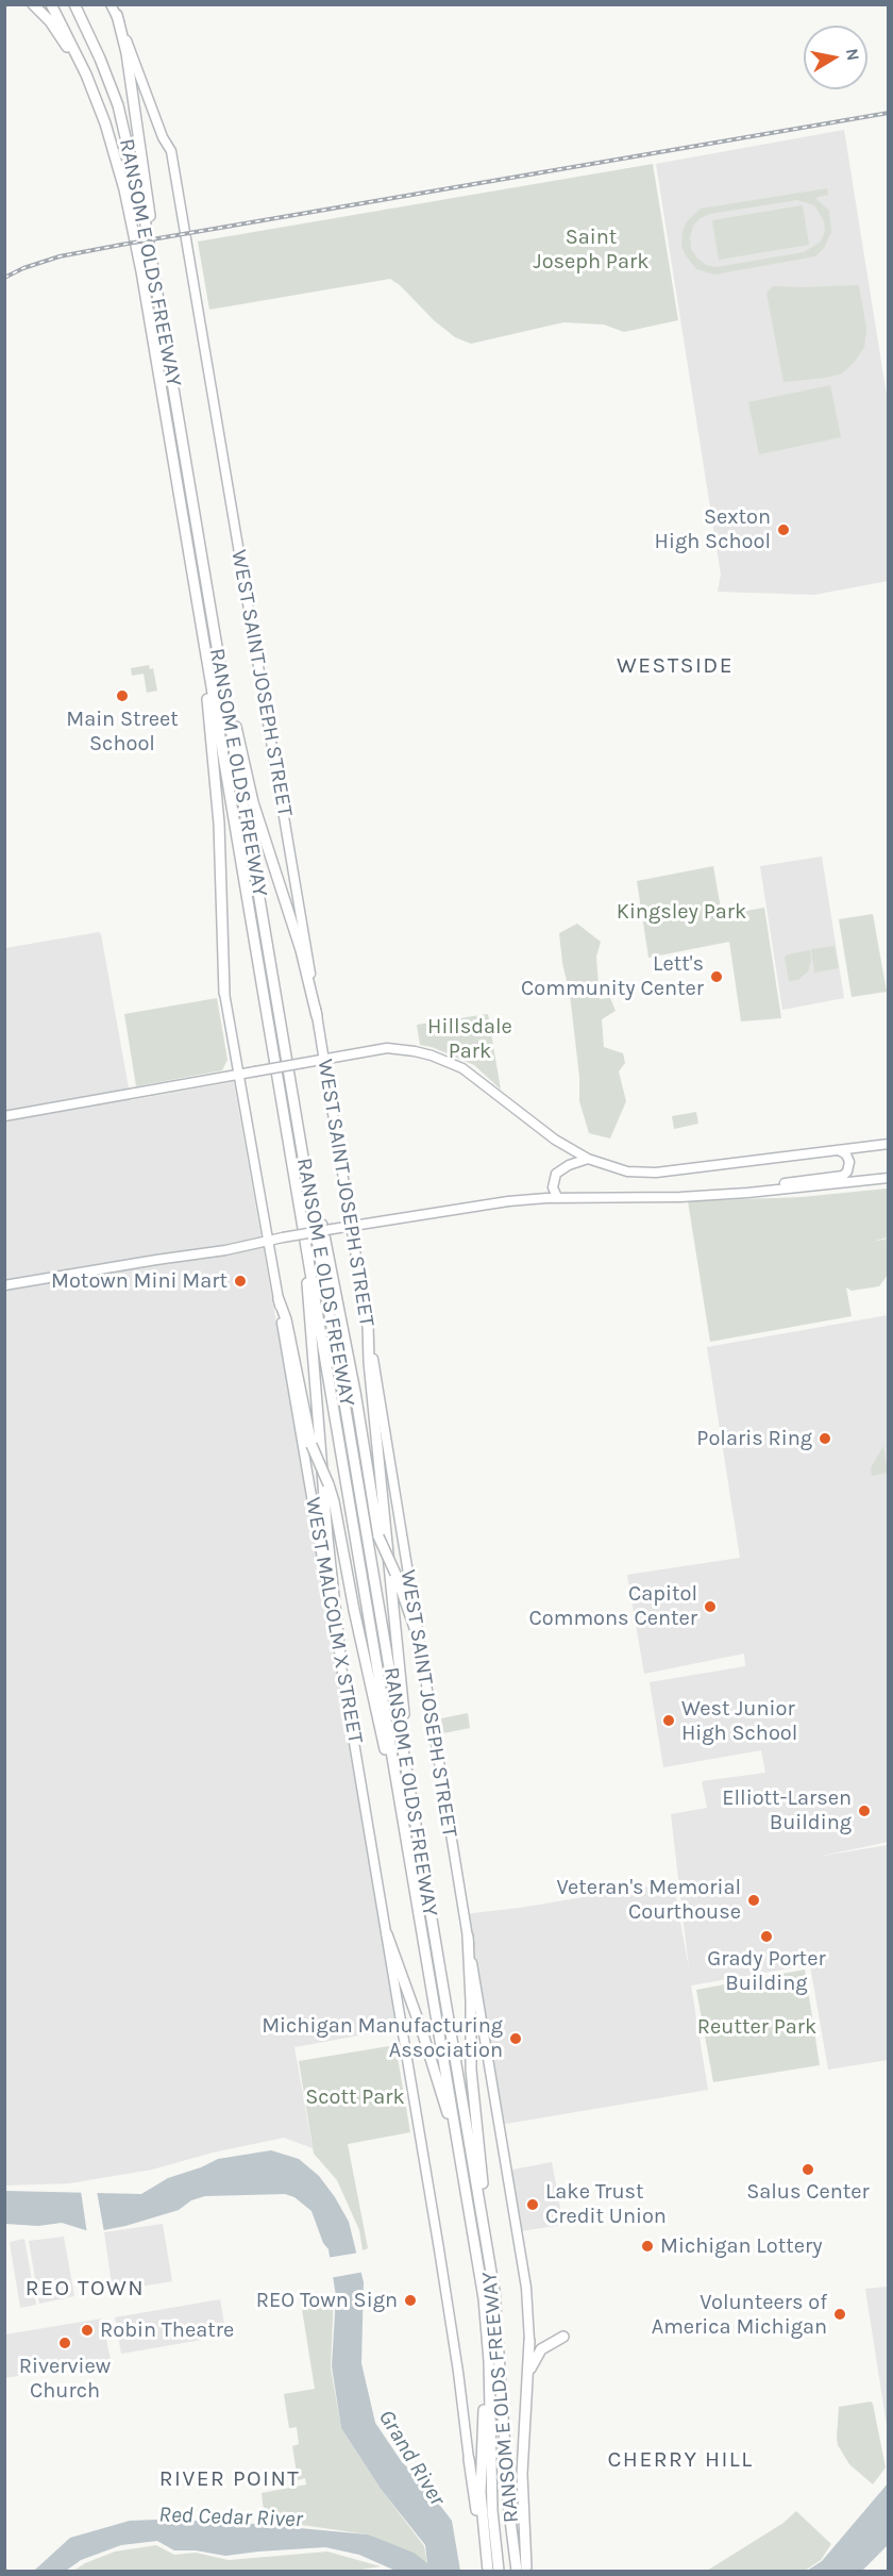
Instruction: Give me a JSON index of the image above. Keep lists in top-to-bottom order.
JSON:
{
  "streets": {
    "highway": ["RANSOM E OLDS FREEWAY"],
    "main road": ["WEST SAINT JOSEPH STREET", "WEST MALCOLM X STREET"]
  },
  "districts": [
    "WESTSIDE",
    "REO TOWN",
    "CHERRY HILL",
    "RIVER POINT"
  ],
  "water": ["Grand River", "Red Cedar River"],
  "parks": [
    "Saint Joseph Park",
    "Kingsley Park",
    "Hillsdale Park",
    "Reutter Park",
    "Scott Park"
  ],
  "places": [
    "Sexton High School",
    "Main Street School",
    "Lett's Community Center",
    "Motown Mini Mart",
    "Polaris Ring",
    "Capitol Commons Center",
    "West Junior High School",
    "Elliott-Larsen Building",
    "Veteran's Memorial Courthouse",
    "Grady Porter Building",
    "Michigan Manufacturing Association",
    "Salus Center",
    "Lake Trust Credit Union",
    "Michigan Lottery",
    "REO Town Sign",
    "Volunteers of America Michigan",
    "Robin Theatre",
    "Riverview Church"
  ],
  "north": "right"
}
